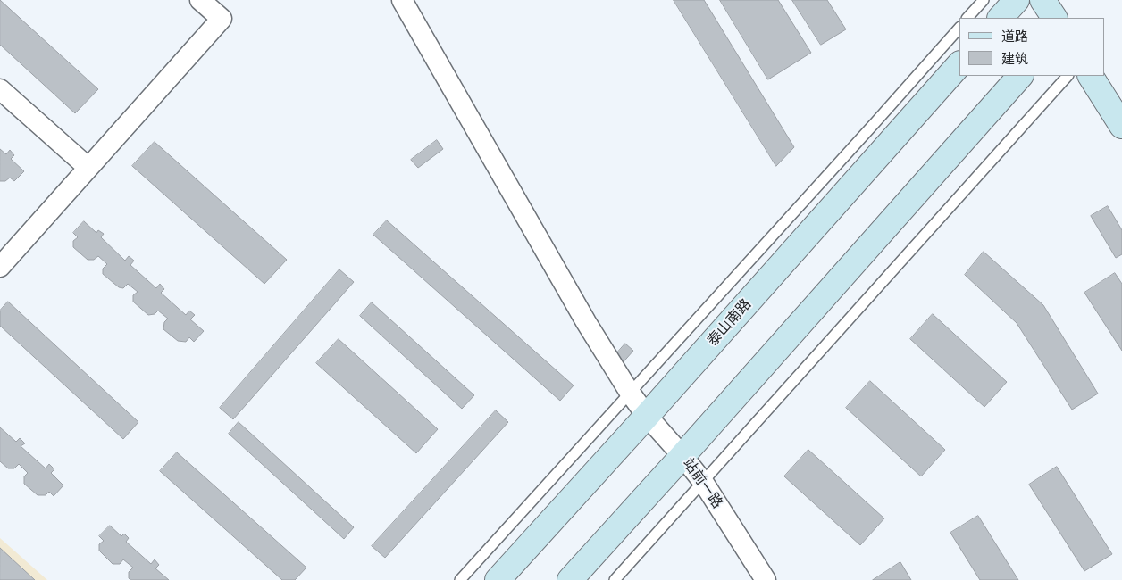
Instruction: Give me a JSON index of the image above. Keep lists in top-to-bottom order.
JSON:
{
  "streets": {
    "street": ["泰山南路", "站前一路"]
  },
  "crossings": [
    ["泰山南路", "站前一路"]
  ],
  "legend": ["道路", "建筑"]
}
